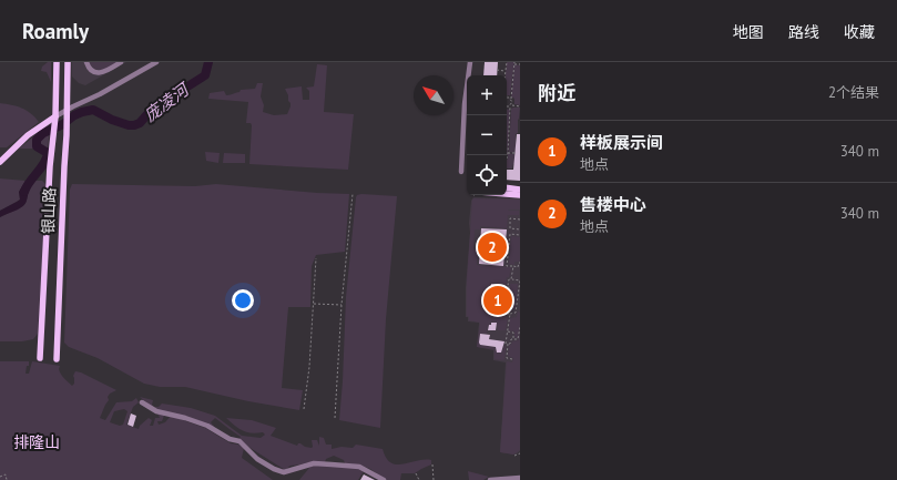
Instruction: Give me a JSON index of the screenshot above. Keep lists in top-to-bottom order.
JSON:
{
  "streets": {
    "main road": ["银山路"]
  },
  "water": ["庞凌河"],
  "parks": ["排隆山"],
  "north": "top left",
  "page": {
    "header": "Roamly",
    "nav": ["地图", "路线", "收藏"],
    "heading": ["附近", "2个结果"],
    "map_buttons": ["+", "−"],
    "list": [
      {
        "mark": "1",
        "name": "样板展示间",
        "note": "地点",
        "value": "340 m"
      },
      {
        "mark": "2",
        "name": "售楼中心",
        "note": "地点",
        "value": "340 m"
      }
    ],
    "pins": ["2", "1"]
  }
}
